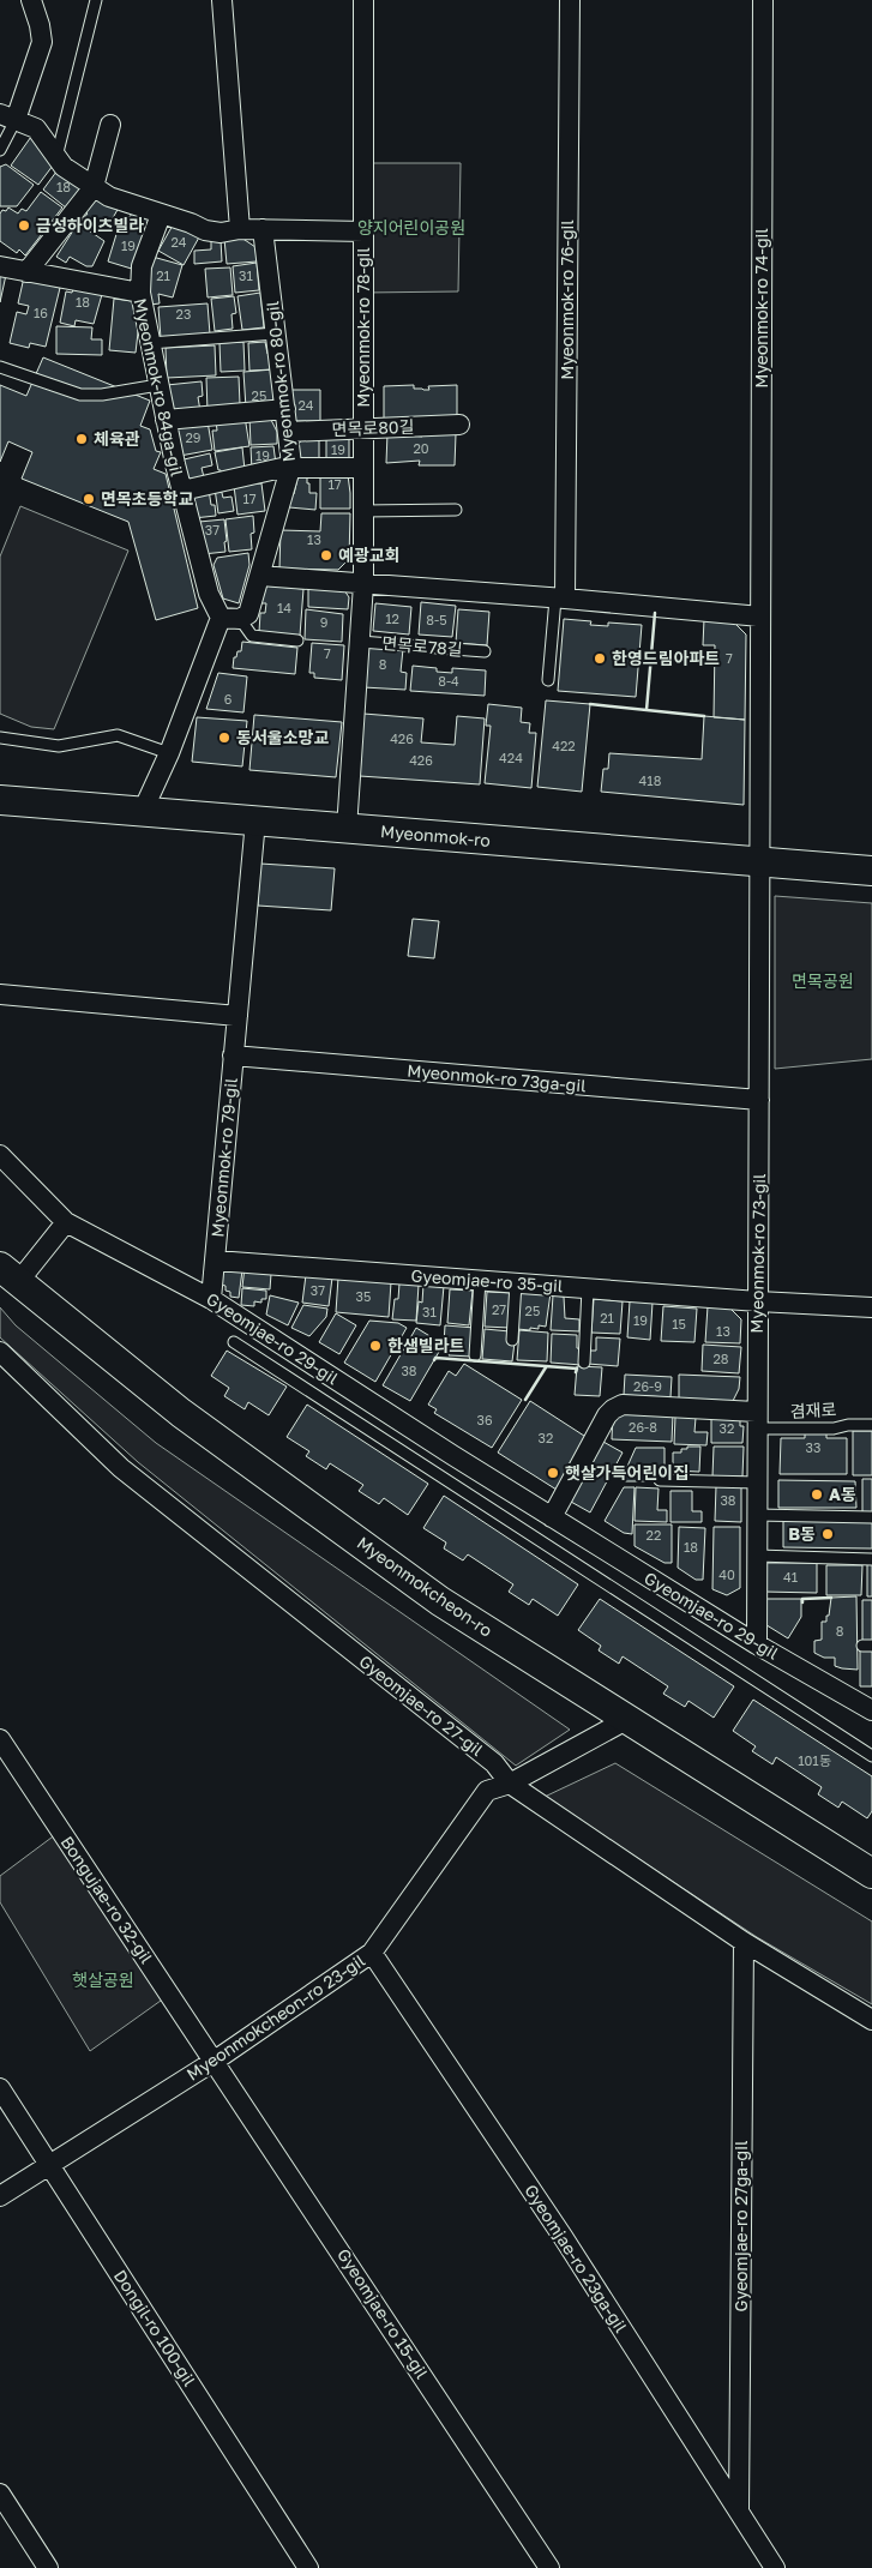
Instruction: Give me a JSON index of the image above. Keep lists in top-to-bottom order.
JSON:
{
  "streets": {
    "main road": ["Myeonmok-ro", "Myeonmokcheon-ro"],
    "street": [
      "Myeonmok-ro 76-gil",
      "Myeonmok-ro 74-gil",
      "Myeonmok-ro 78-gil",
      "Myeonmok-ro 80-gil",
      "Myeonmok-ro 84ga-gil",
      "면목로80길",
      "Myeonmok-ro 73ga-gil",
      "Myeonmok-ro 79-gil",
      "Myeonmok-ro 73-gil",
      "Gyeomjae-ro 35-gil",
      "Gyeomjae-ro 29-gil",
      "Gyeomjae-ro 27-gil",
      "Bongujae-ro 32-gil",
      "Myeonmokcheon-ro 23-gil",
      "Gyeomjae-ro 27ga-gil",
      "Gyeomjae-ro 23ga-gil",
      "Gyeomjae-ro 15-gil",
      "Dongil-ro 100-gil"
    ],
    "lane": ["면목로78길", "겸재로"]
  },
  "crossings": [
    ["Myeonmok-ro 74-gil", "Myeonmok-ro"],
    ["Myeonmok-ro 74-gil", "Myeonmok-ro 73-gil"],
    ["Myeonmok-ro 78-gil", "면목로80길"],
    ["Myeonmok-ro 78-gil", "면목로78길"],
    ["Myeonmok-ro 78-gil", "Myeonmok-ro"],
    ["Myeonmok-ro 80-gil", "Myeonmok-ro 84ga-gil"],
    ["Myeonmok-ro 80-gil", "면목로80길"],
    ["Myeonmok-ro 80-gil", "Myeonmok-ro"],
    ["Myeonmok-ro", "Myeonmok-ro 79-gil"],
    ["Myeonmok-ro", "Myeonmok-ro 73-gil"],
    ["Myeonmok-ro 73ga-gil", "Myeonmok-ro 79-gil"],
    ["Myeonmok-ro 73ga-gil", "Myeonmok-ro 73-gil"],
    ["Myeonmok-ro 79-gil", "Gyeomjae-ro 35-gil"],
    ["Myeonmok-ro 79-gil", "Gyeomjae-ro 29-gil"],
    ["Myeonmok-ro 73-gil", "Gyeomjae-ro 35-gil"],
    ["Myeonmok-ro 73-gil", "Gyeomjae-ro 29-gil"],
    ["Myeonmok-ro 73-gil", "겸재로"],
    ["Myeonmokcheon-ro", "Myeonmokcheon-ro 23-gil"],
    ["Gyeomjae-ro 27-gil", "Myeonmokcheon-ro 23-gil"],
    ["Gyeomjae-ro 27-gil", "Gyeomjae-ro 27ga-gil"],
    ["Bongujae-ro 32-gil", "Myeonmokcheon-ro 23-gil"],
    ["Bongujae-ro 32-gil", "Gyeomjae-ro 15-gil"],
    ["Myeonmokcheon-ro 23-gil", "Gyeomjae-ro 23ga-gil"],
    ["Myeonmokcheon-ro 23-gil", "Gyeomjae-ro 15-gil"],
    ["Myeonmokcheon-ro 23-gil", "Dongil-ro 100-gil"],
    ["Gyeomjae-ro 27ga-gil", "Gyeomjae-ro 23ga-gil"]
  ],
  "parks": ["양지어린이공원", "면목공원", "햇살공원"],
  "places": [
    "금성하이츠빌라",
    "체육관",
    "면목초등학교",
    "예광교회",
    "한영드림아파트",
    "동서울소망교",
    "한샘빌라트",
    "햇살가득어린이집",
    "A동",
    "B동"
  ],
  "house_numbers": [
    "18",
    "24",
    "19",
    "21",
    "31",
    "18",
    "16",
    "23",
    "25",
    "24",
    "29",
    "20",
    "19",
    "19",
    "17",
    "17",
    "37",
    "13",
    "14",
    "12",
    "8-5",
    "9",
    "7",
    "7",
    "8",
    "8-4",
    "6",
    "426",
    "422",
    "424",
    "426",
    "418",
    "37",
    "35",
    "27",
    "25",
    "31",
    "21",
    "19",
    "15",
    "13",
    "28",
    "38",
    "26-9",
    "36",
    "26-8",
    "32",
    "32",
    "33",
    "38",
    "22",
    "18",
    "40",
    "41",
    "8",
    "101동"
  ]
}
